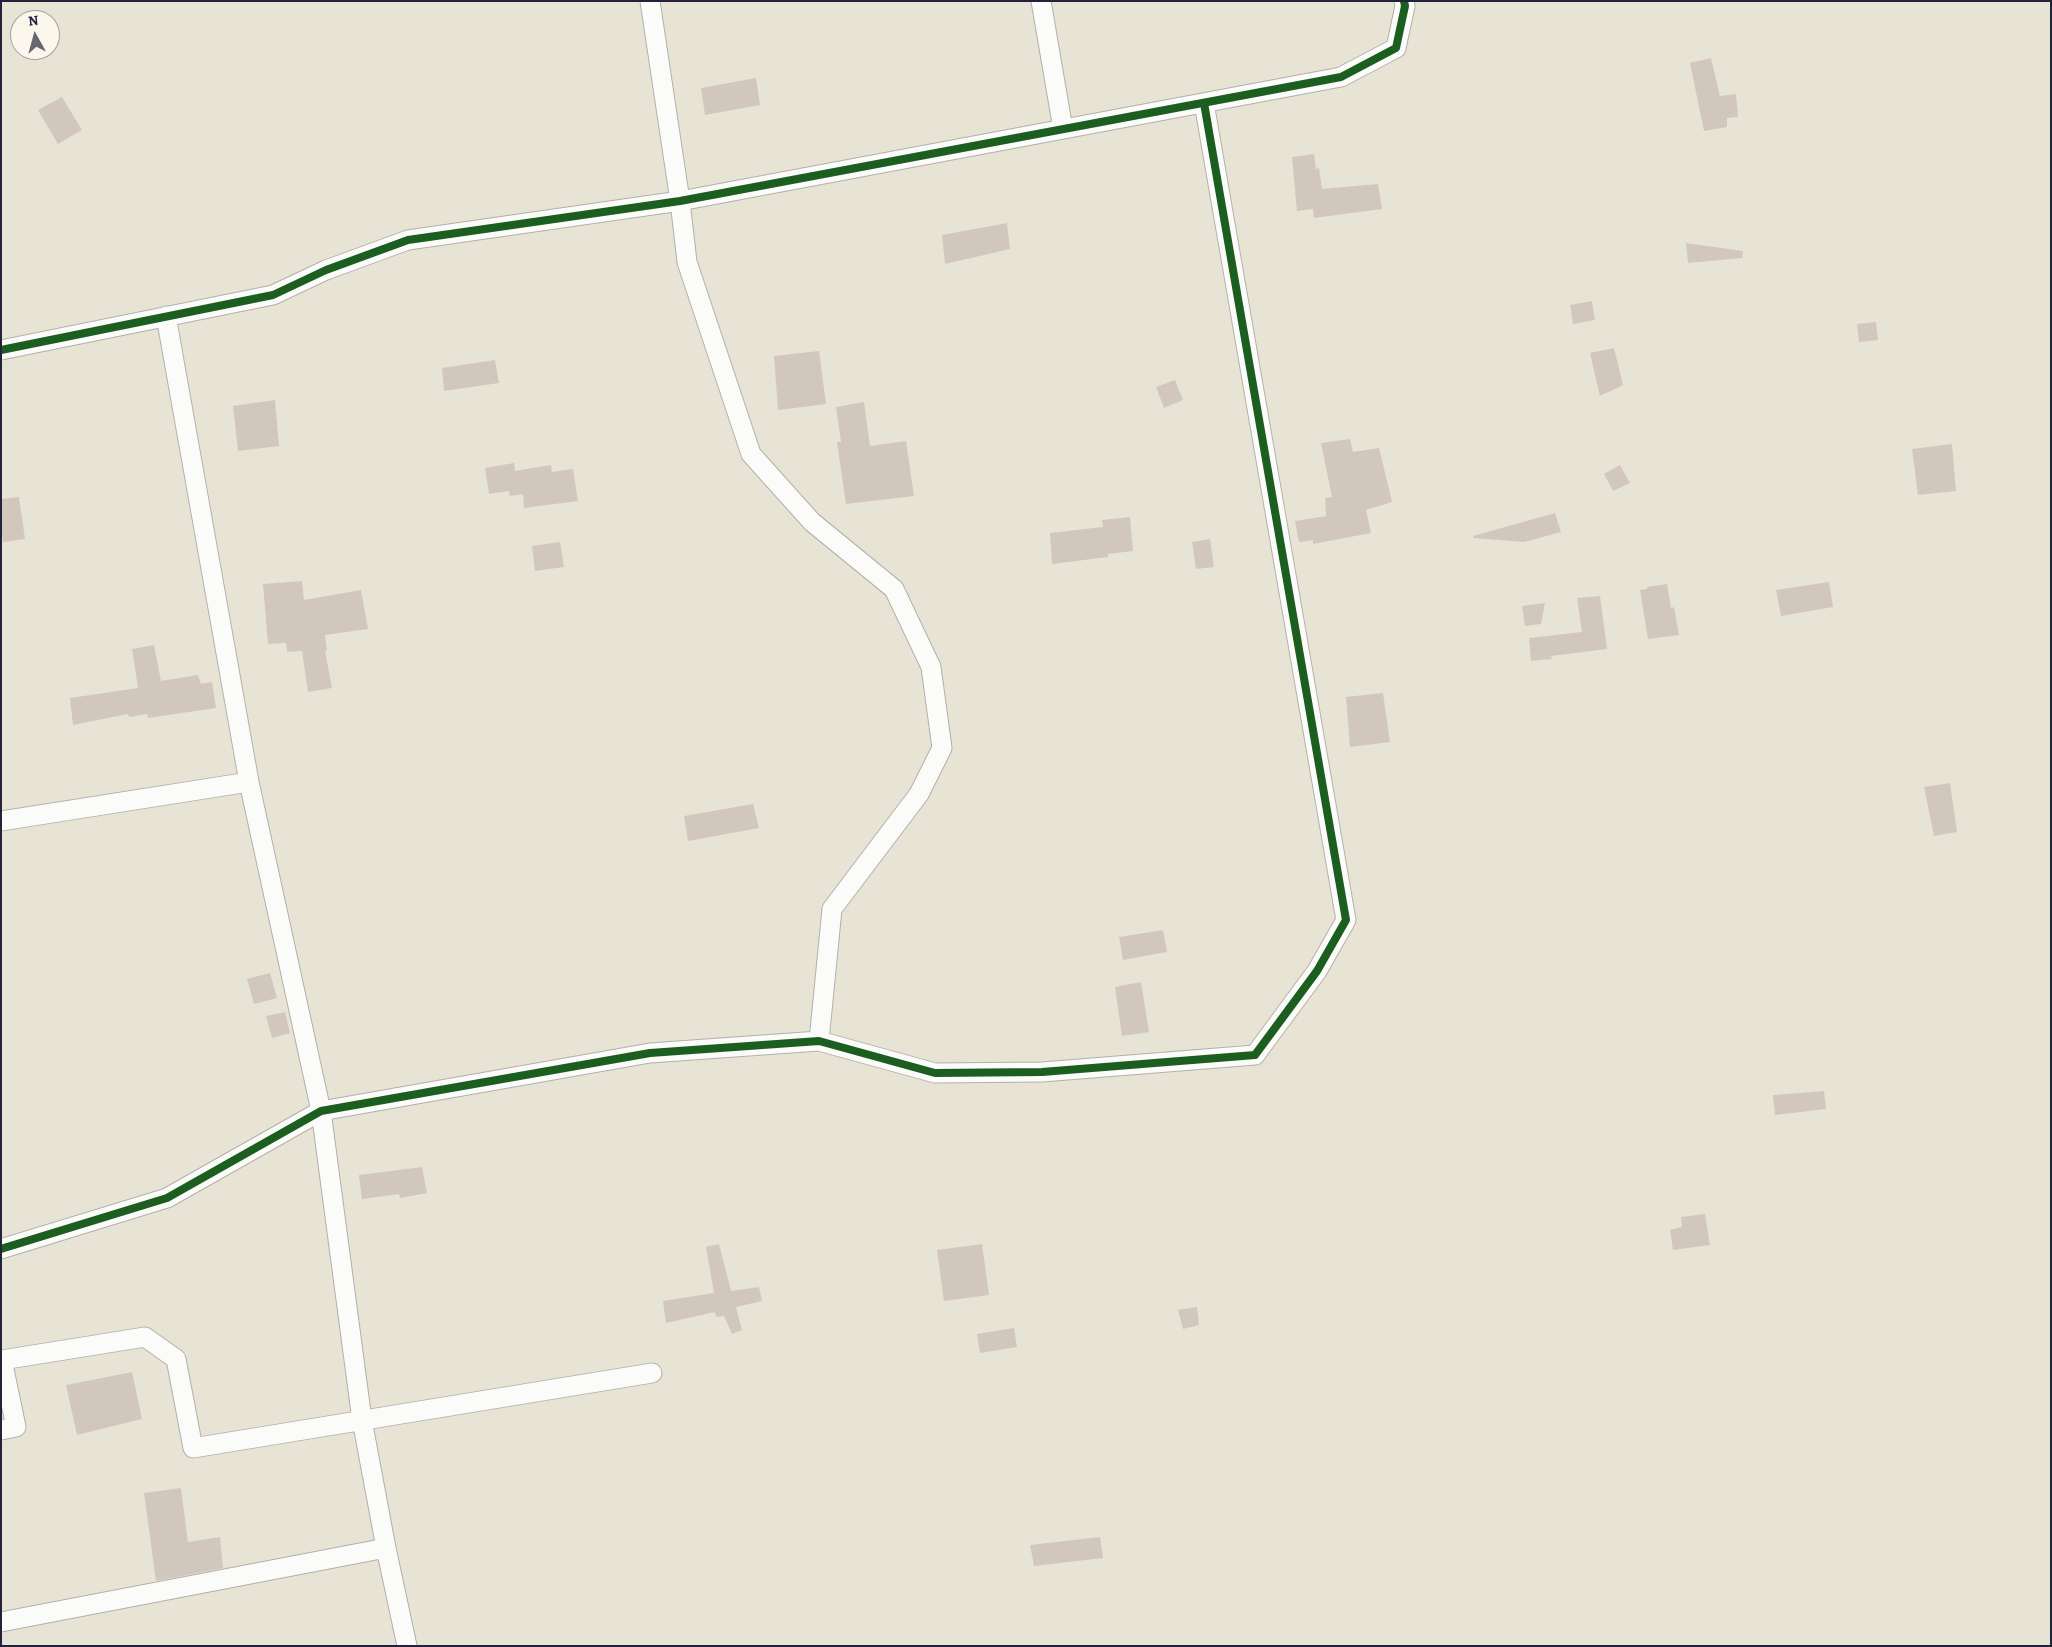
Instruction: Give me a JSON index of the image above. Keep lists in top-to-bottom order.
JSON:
{
  "north": "top"
}
